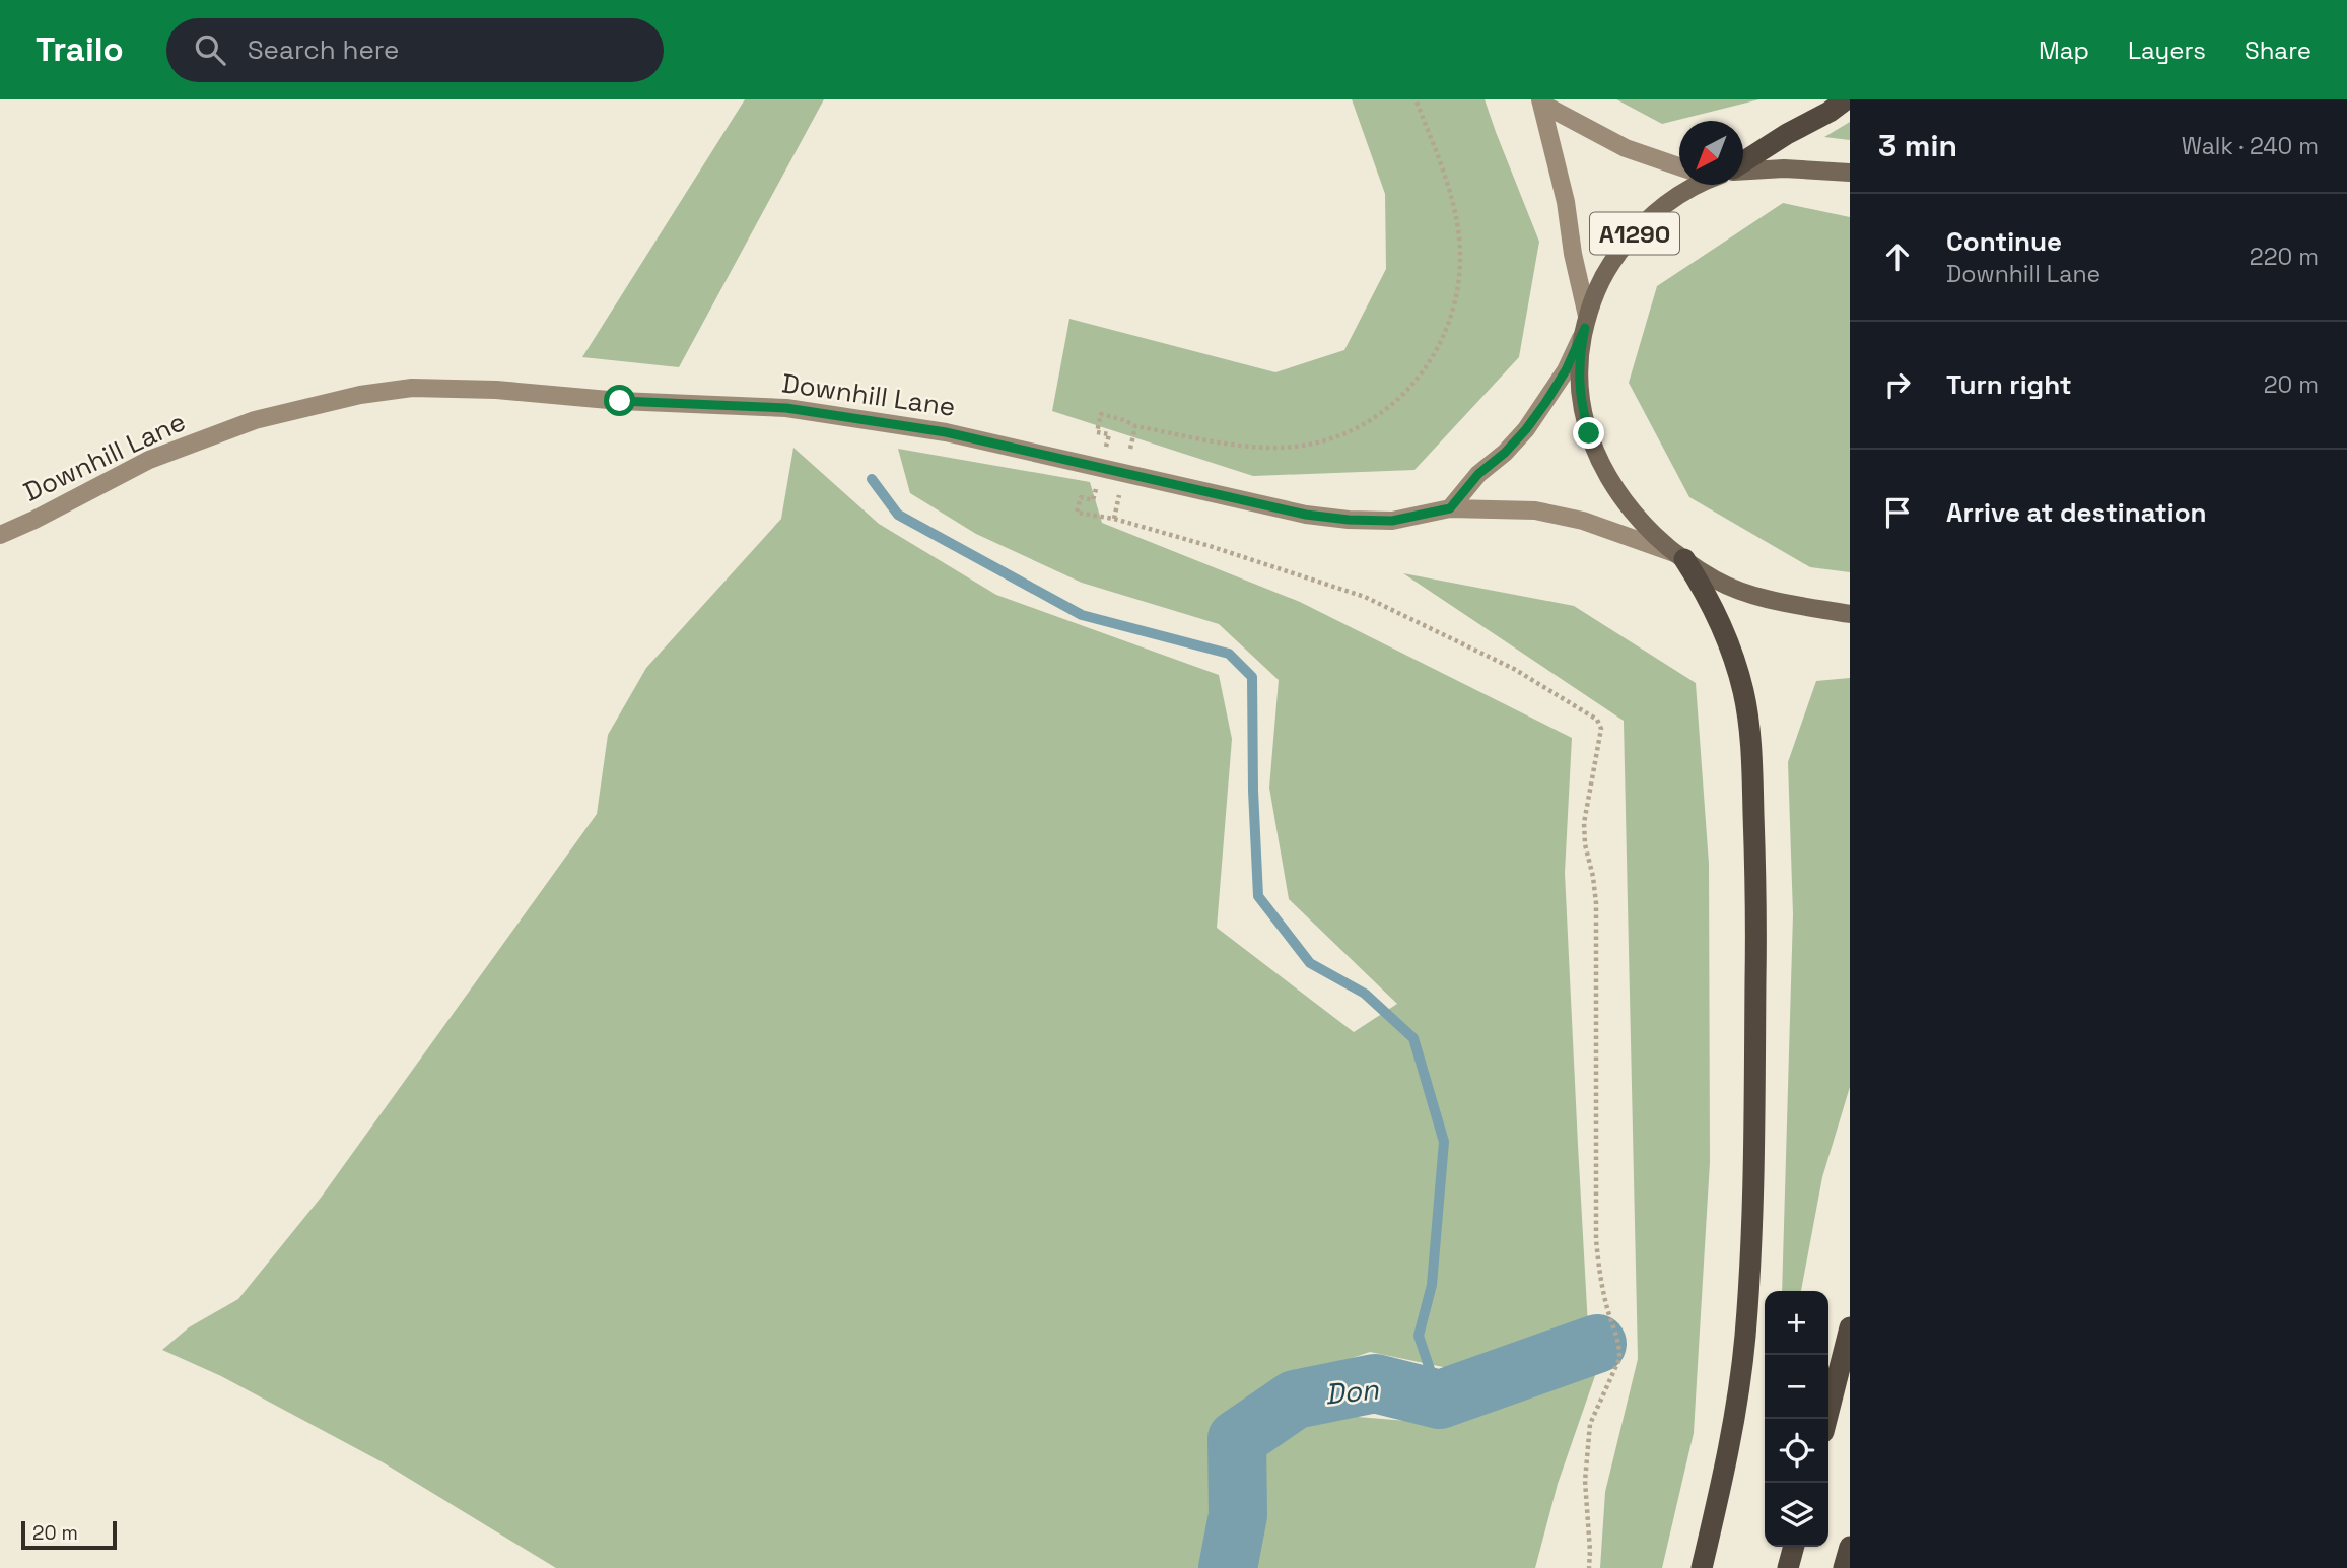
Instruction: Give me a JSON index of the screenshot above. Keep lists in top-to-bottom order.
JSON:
{
  "streets": {
    "main road": ["A1290"],
    "street": ["Downhill Lane"]
  },
  "crossings": [
    ["A1290", "Downhill Lane"]
  ],
  "water": ["Don"],
  "scale_bar": "20 m",
  "north": "bottom left",
  "page": {
    "header": "Trailo",
    "search": "Search here",
    "nav": ["Map", "Layers", "Share"],
    "heading": ["3 min", "Walk · 240 m"],
    "list": [
      ["Continue", "Downhill Lane", "220 m"],
      ["Turn right", "20 m"],
      "Arrive at destination"
    ],
    "map_buttons": ["+", "−"],
    "scale": "20 m"
  }
}
